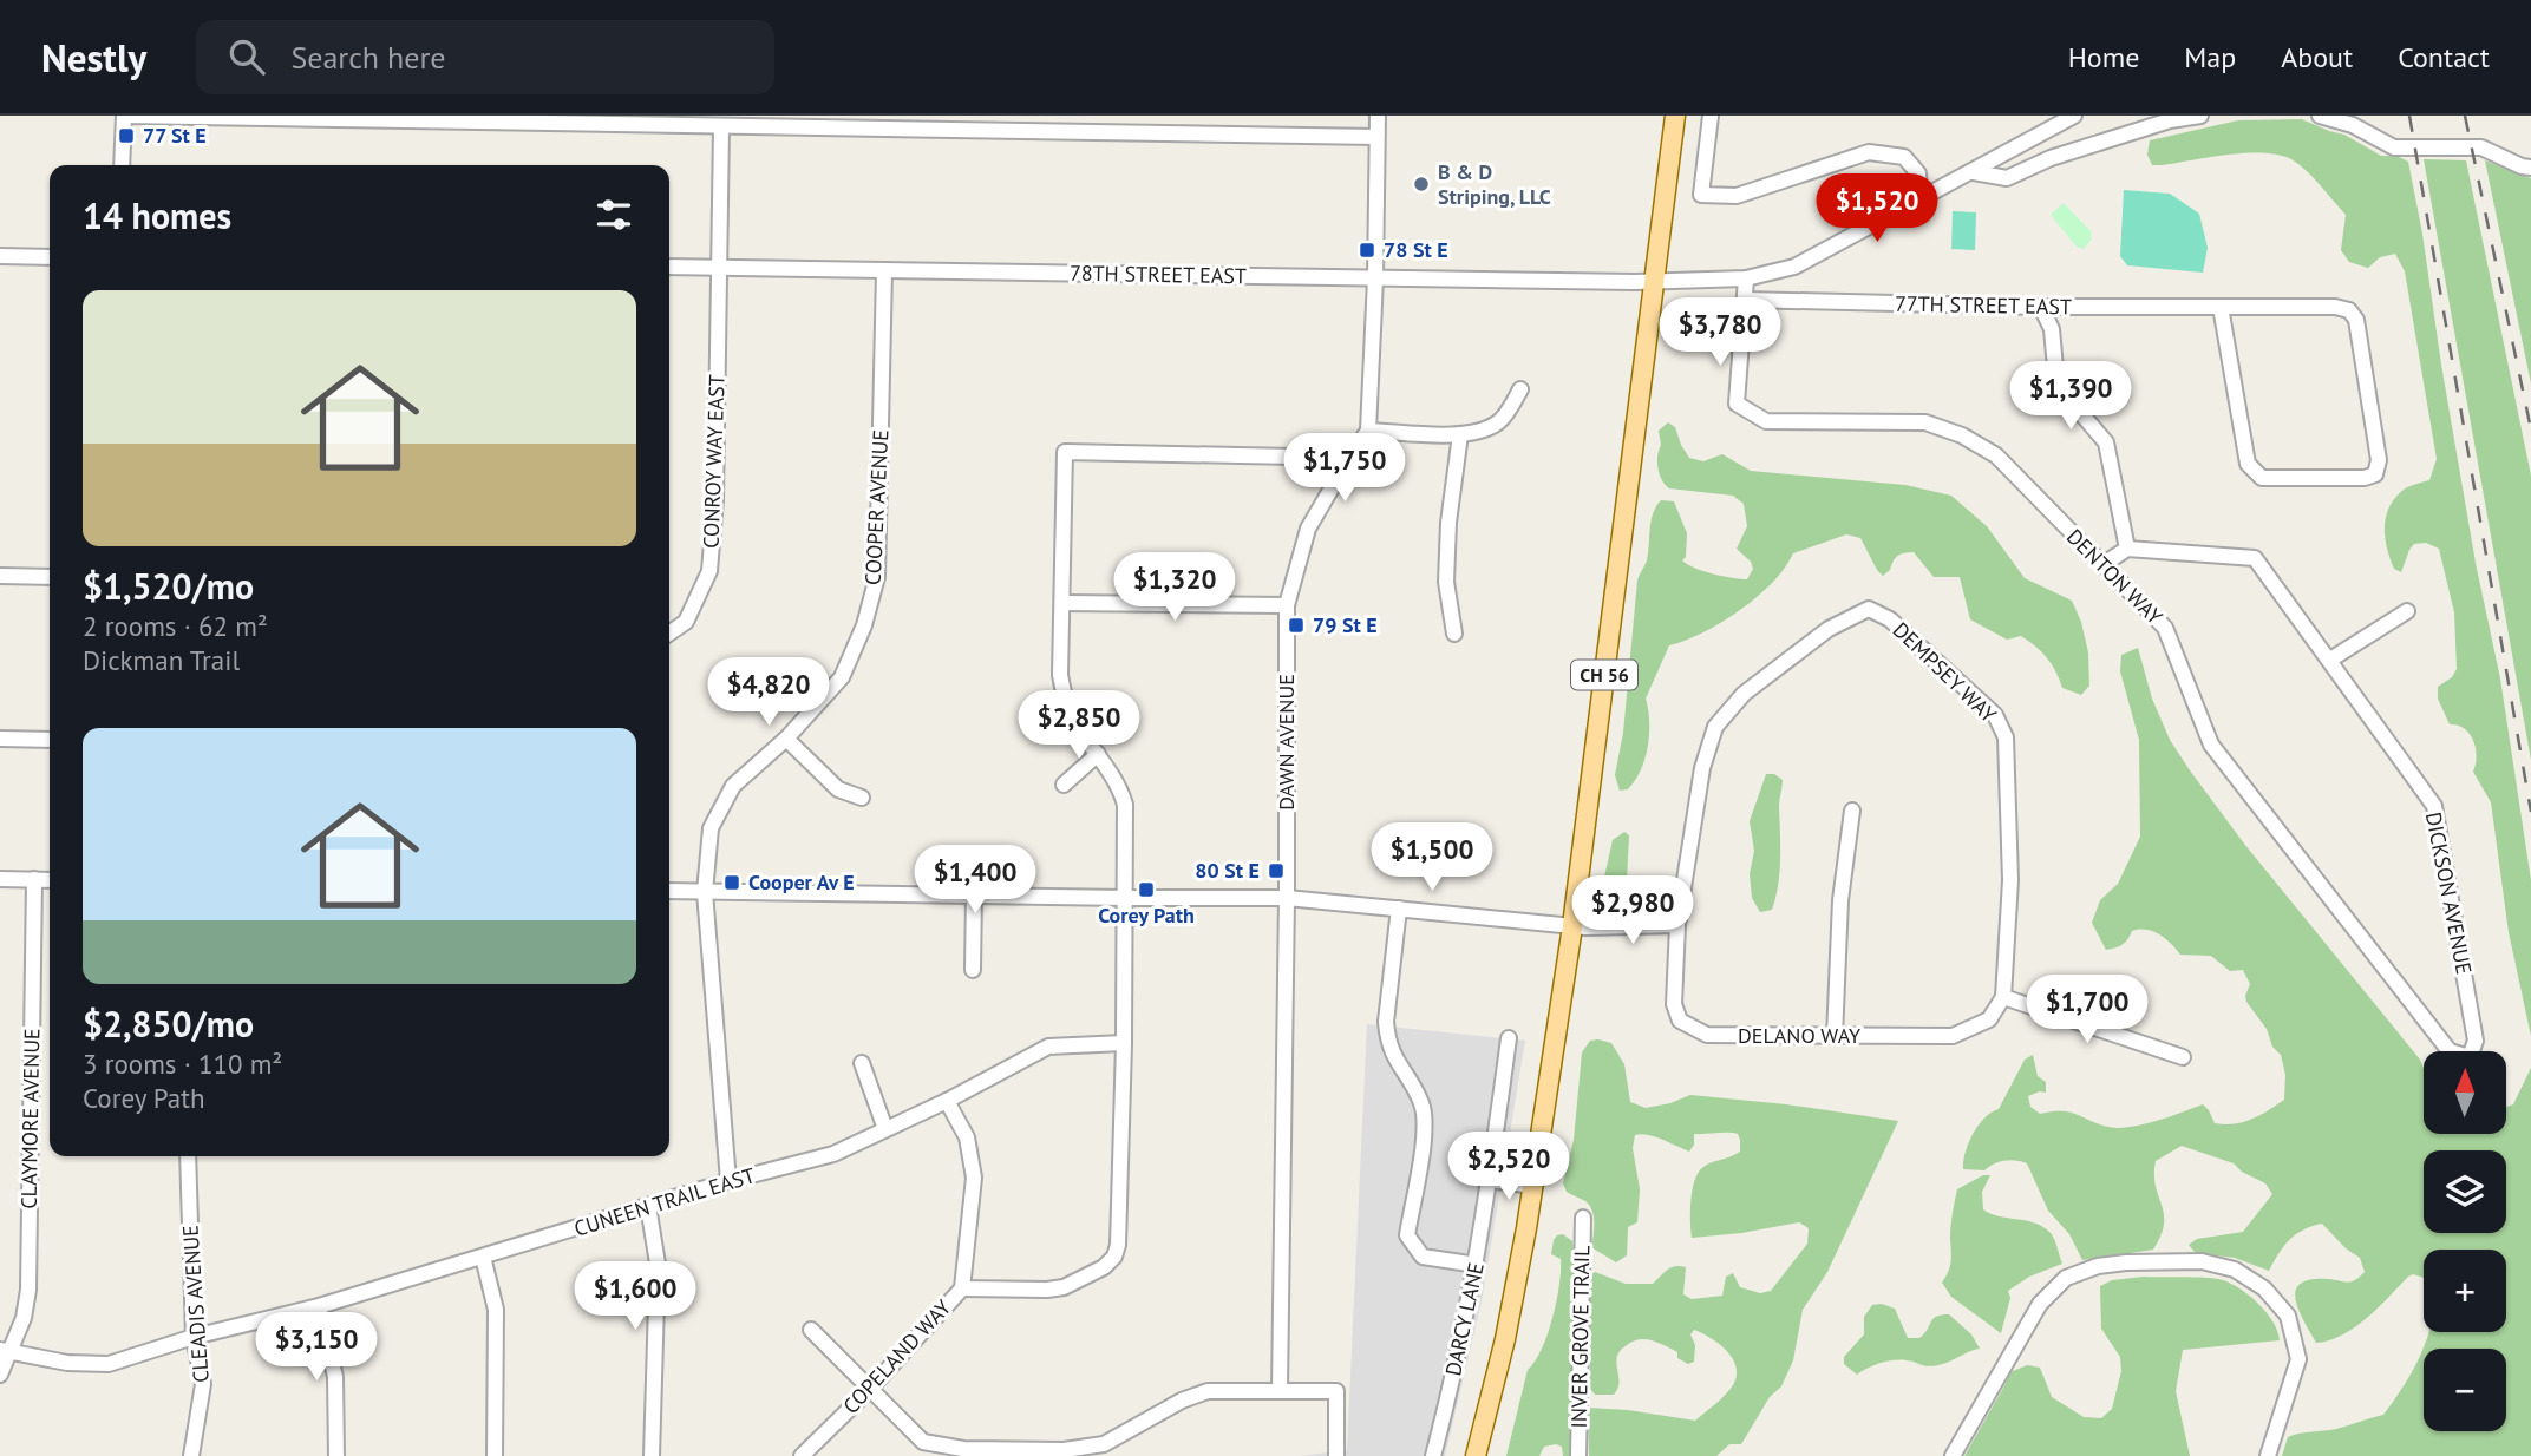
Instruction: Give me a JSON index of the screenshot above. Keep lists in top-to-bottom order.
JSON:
{
  "streets": {
    "main road": ["CH 56"],
    "street": [
      "78TH STREET EAST",
      "77TH STREET EAST",
      "CONROY WAY EAST",
      "COOPER AVENUE",
      "DENTON WAY",
      "DEMPSEY WAY",
      "DAWN AVENUE",
      "DICKSON AVENUE",
      "DELANO WAY",
      "CLAYMORE AVENUE",
      "CUNEEN TRAIL EAST",
      "CLEADIS AVENUE",
      "DARCY LANE",
      "INVER GROVE TRAIL",
      "COPELAND WAY"
    ]
  },
  "crossings": [
    ["78TH STREET EAST", "CONROY WAY EAST"],
    ["78TH STREET EAST", "COOPER AVENUE"],
    ["78TH STREET EAST", "CH 56"],
    ["77TH STREET EAST", "DENTON WAY"],
    ["COOPER AVENUE", "CUNEEN TRAIL EAST"],
    ["DEMPSEY WAY", "DELANO WAY"],
    ["CLAYMORE AVENUE", "CUNEEN TRAIL EAST"],
    ["CUNEEN TRAIL EAST", "CLEADIS AVENUE"],
    ["CUNEEN TRAIL EAST", "COPELAND WAY"]
  ],
  "places": {
    "transit": [
      "77 St E",
      "78 St E",
      "79 St E",
      "80 St E",
      "Cooper Av E",
      "Corey Path"
    ],
    "other": ["B & D Striping, LLC"]
  },
  "north": "top",
  "page": {
    "header": "Nestly",
    "search": "Search here",
    "nav": [
      "Home",
      "Map",
      "About",
      "Contact"
    ],
    "heading": "14 homes",
    "price": [
      "$1,520",
      "$3,780",
      "$1,390",
      "$1,750",
      "$1,320",
      "$4,820",
      "$2,850",
      "$1,500",
      "$1,400",
      "$2,980",
      "$1,700",
      "$2,520",
      "$1,600",
      "$3,150"
    ],
    "list": [
      {
        "name": "$1,520/mo",
        "note": "2 rooms · 62 m² · Dickman Trail"
      },
      {
        "name": "$2,850/mo",
        "note": "3 rooms · 110 m² · Corey Path"
      }
    ],
    "map_buttons": ["+", "−"]
  }
}
